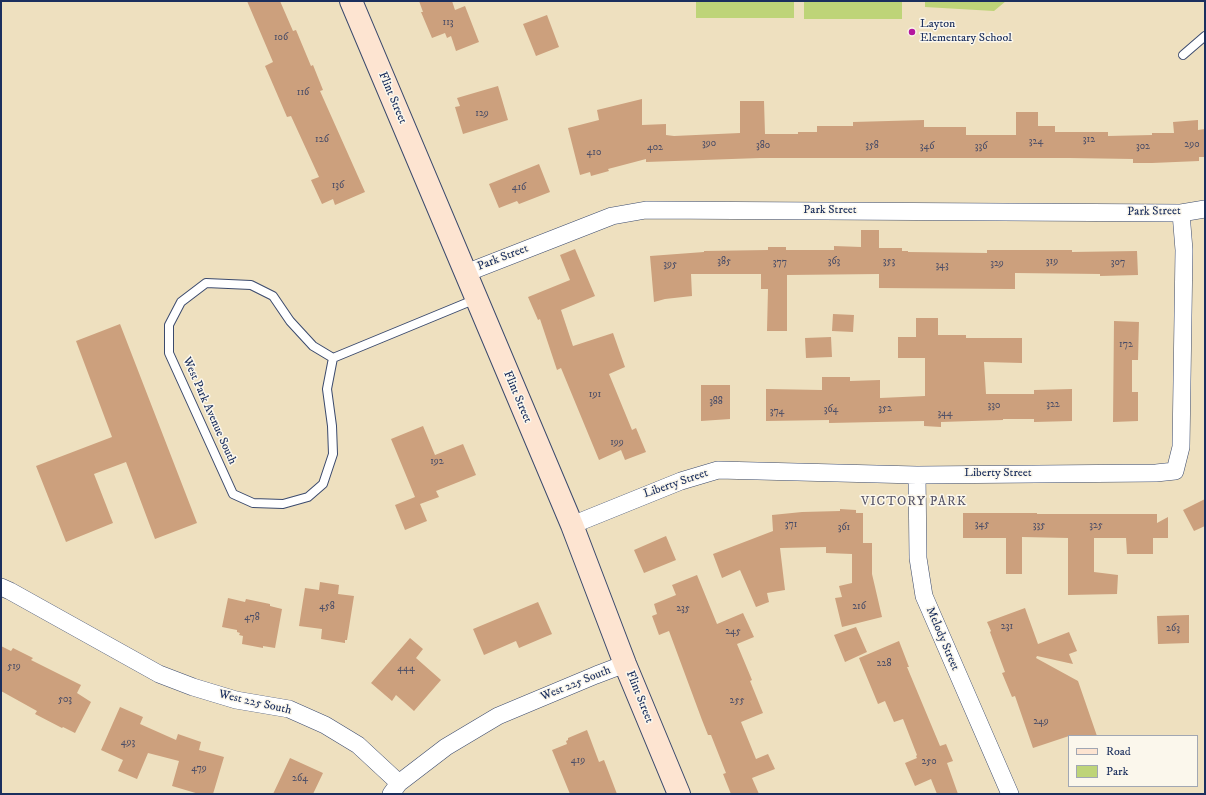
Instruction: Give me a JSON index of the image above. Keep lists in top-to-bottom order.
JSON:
{
  "streets": {
    "street": [
      "Flint Street",
      "Park Street",
      "Liberty Street",
      "Melody Street",
      "West 225 South"
    ],
    "lane": ["West Park Avenue South"]
  },
  "crossings": [
    ["Flint Street", "Park Street"],
    ["Flint Street", "Liberty Street"],
    ["Flint Street", "West 225 South"],
    ["Park Street", "Liberty Street"],
    ["Liberty Street", "Melody Street"]
  ],
  "districts": ["VICTORY PARK"],
  "places": ["Layton Elementary School"],
  "house_numbers": [
    "113",
    "106",
    "116",
    "129",
    "126",
    "312",
    "324",
    "390",
    "290",
    "380",
    "358",
    "346",
    "336",
    "302",
    "402",
    "410",
    "136",
    "416",
    "385",
    "363",
    "353",
    "319",
    "377",
    "307",
    "329",
    "395",
    "343",
    "172",
    "191",
    "388",
    "322",
    "330",
    "352",
    "364",
    "374",
    "344",
    "199",
    "192",
    "371",
    "345",
    "335",
    "325",
    "361",
    "458",
    "216",
    "235",
    "478",
    "231",
    "263",
    "245",
    "228",
    "519",
    "444",
    "503",
    "255",
    "249",
    "493",
    "419",
    "250",
    "479",
    "264"
  ],
  "legend": ["Road", "Park"]
}
